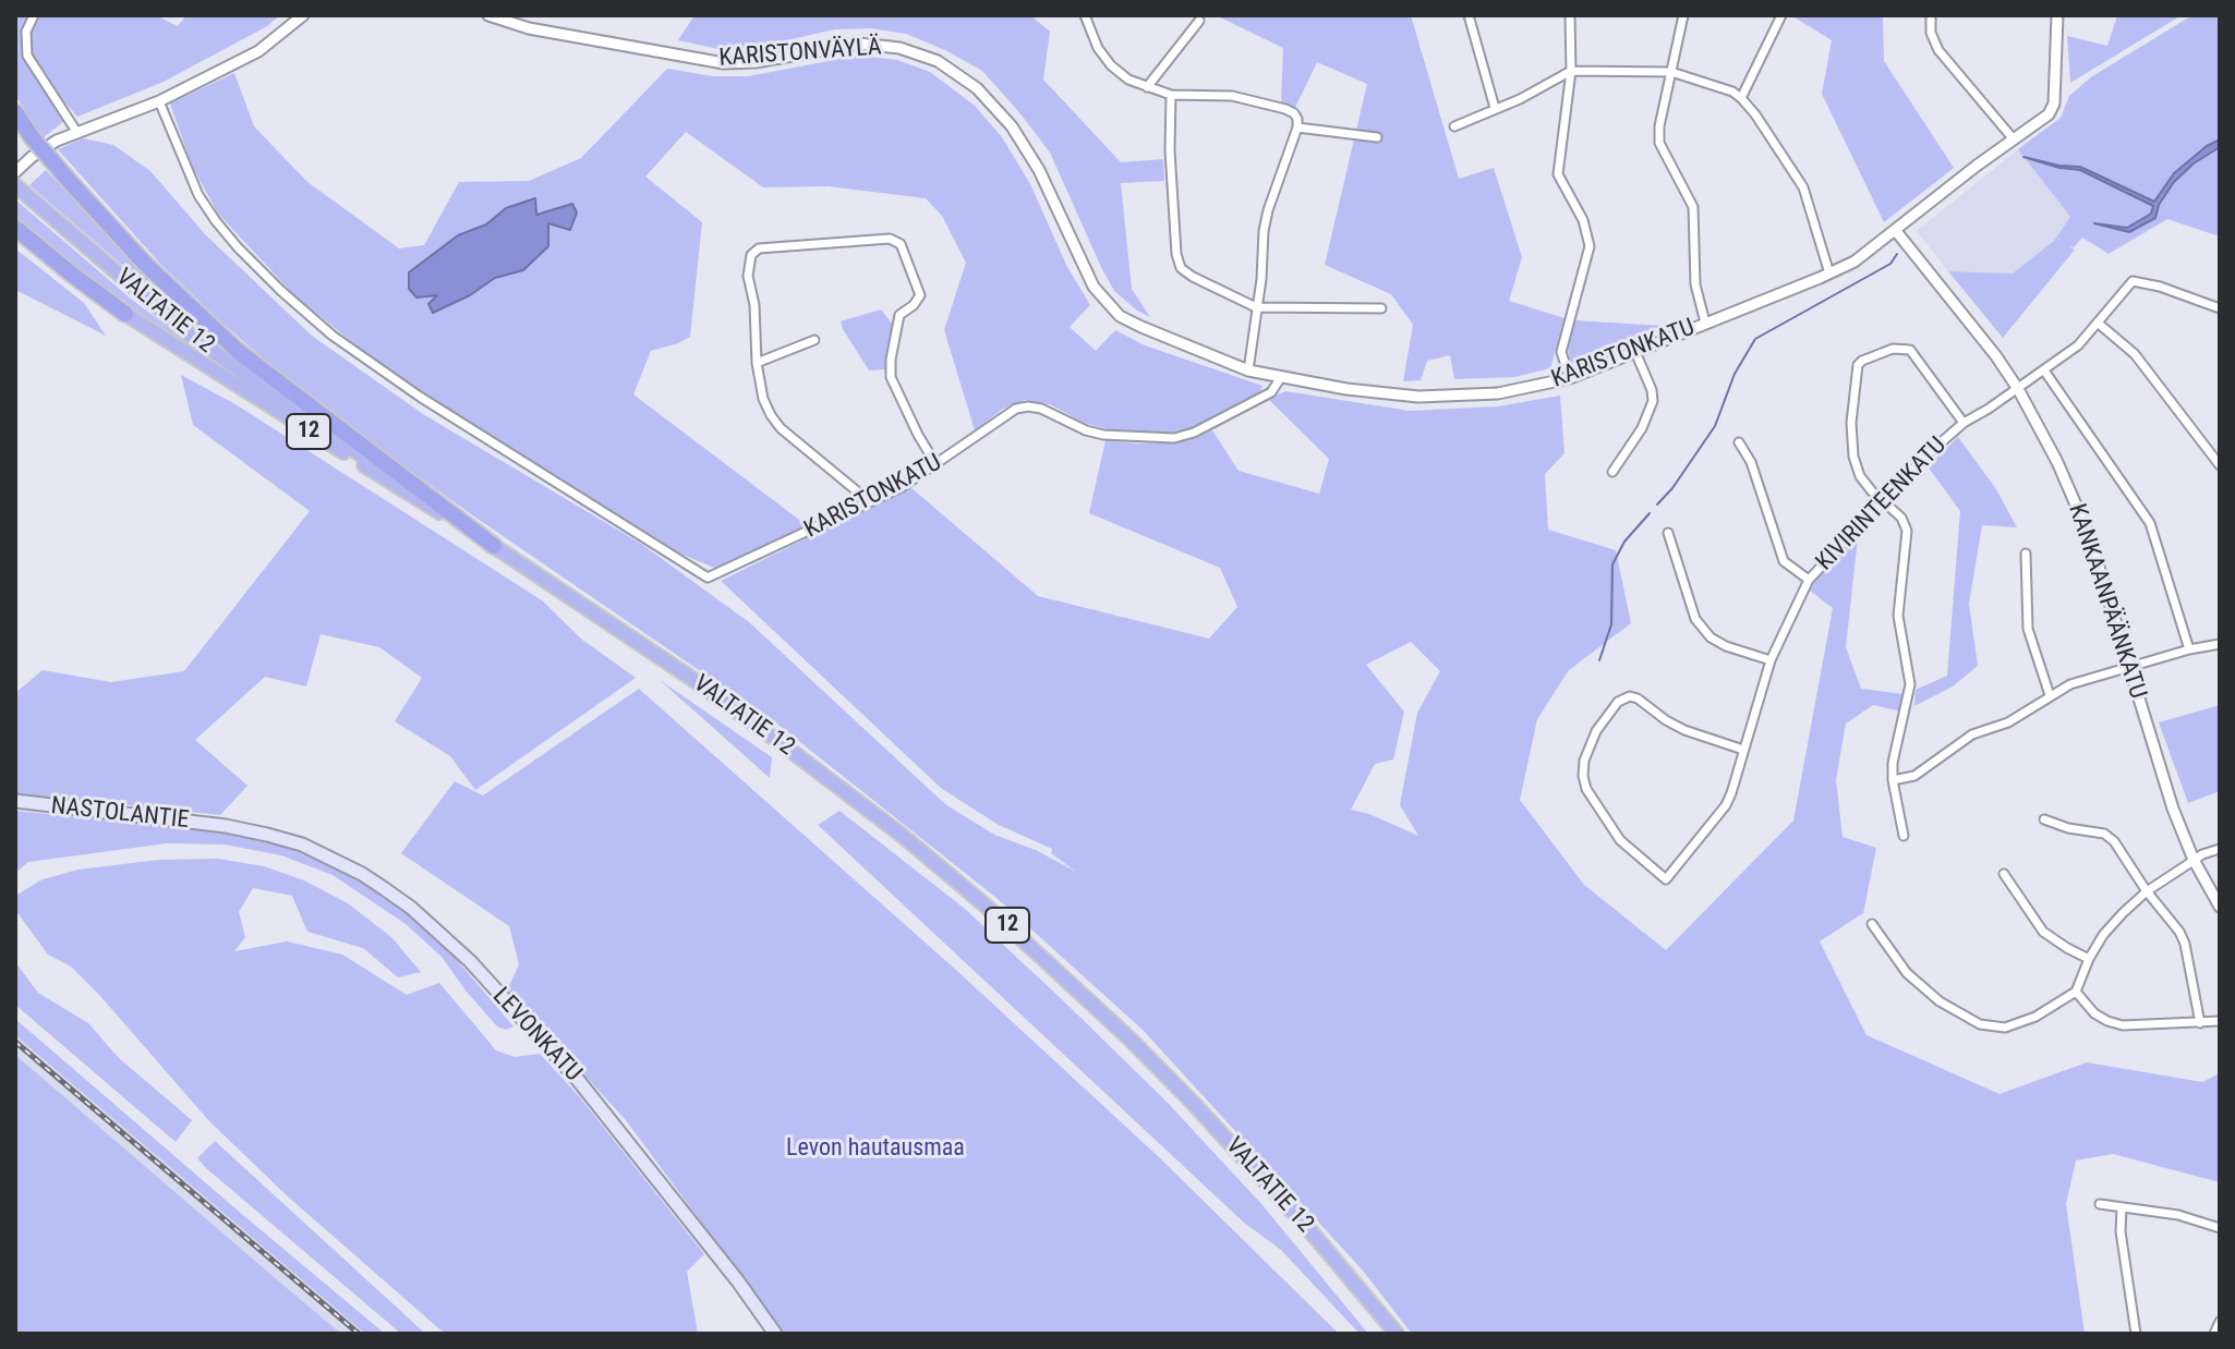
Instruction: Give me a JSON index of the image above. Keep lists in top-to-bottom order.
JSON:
{
  "streets": {
    "highway": ["VALTATIE 12", "12"],
    "main road": ["NASTOLANTIE", "LEVONKATU"],
    "street": [
      "KARISTONVÄYLÄ",
      "KARISTONKATU",
      "KIVIRINTEENKATU",
      "KANKAANPÄÄNKATU"
    ]
  },
  "crossings": [
    ["KARISTONVÄYLÄ", "KARISTONKATU"],
    ["VALTATIE 12", "12"],
    ["KARISTONKATU", "KANKAANPÄÄNKATU"],
    ["KIVIRINTEENKATU", "KANKAANPÄÄNKATU"],
    ["NASTOLANTIE", "LEVONKATU"]
  ],
  "parks": ["Levon hautausmaa"]
}
